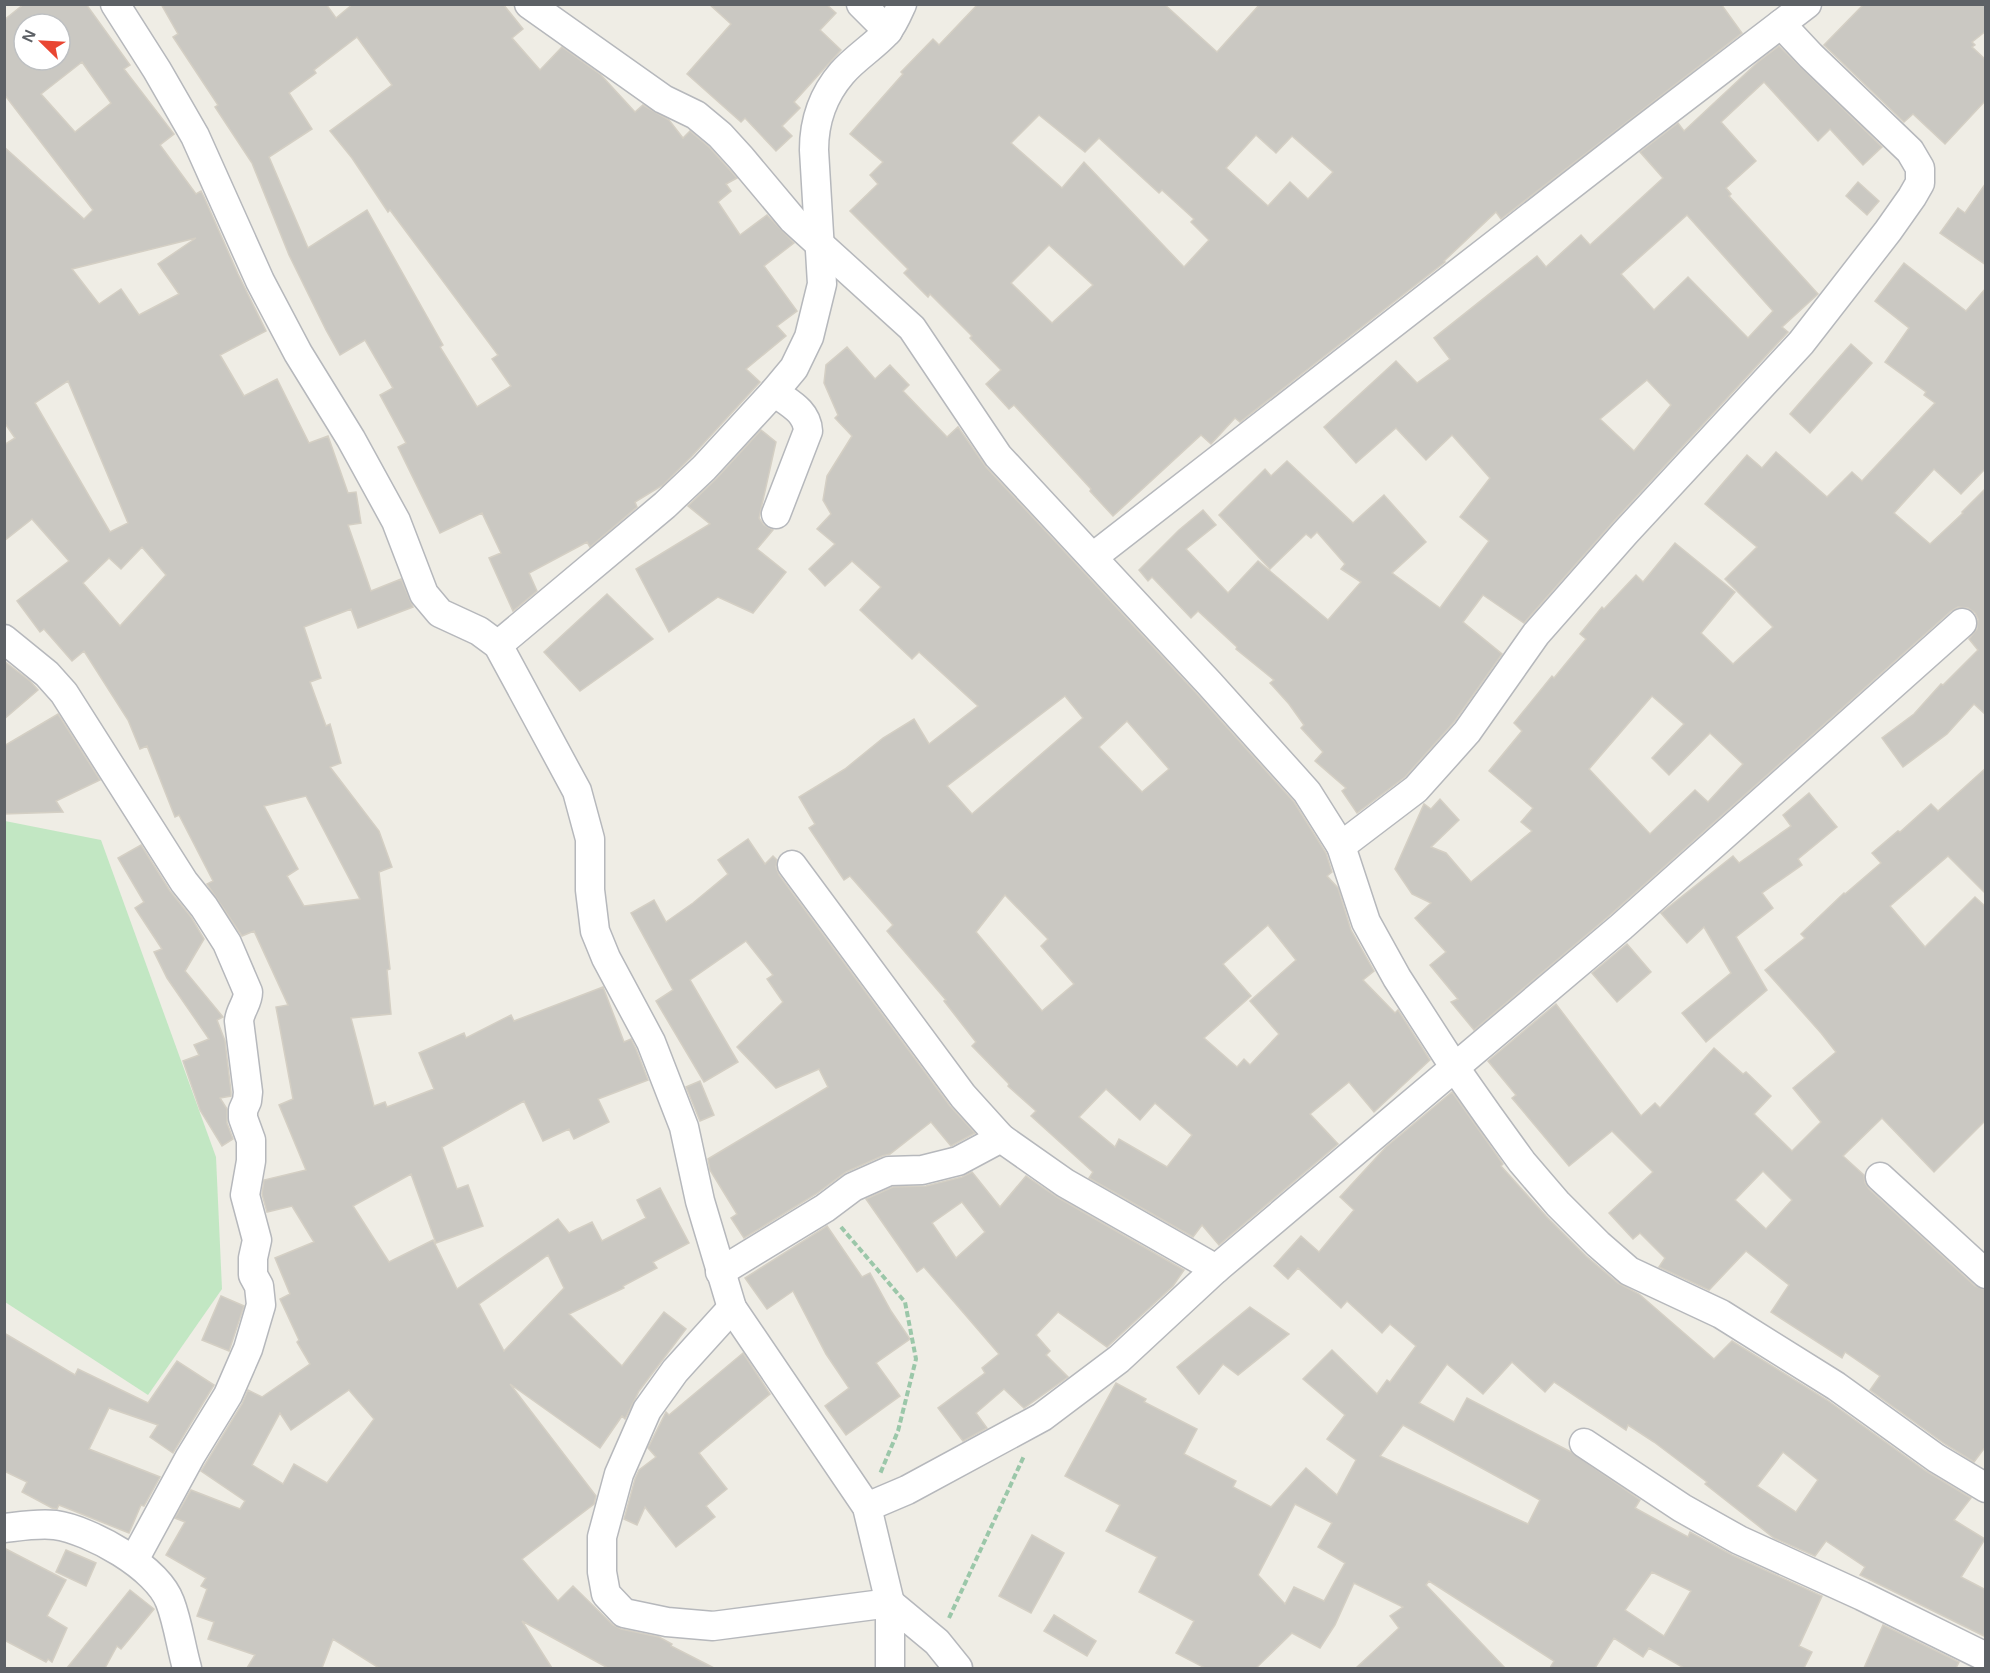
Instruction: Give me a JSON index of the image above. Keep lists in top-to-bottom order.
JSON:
{
  "north": "top left"
}
